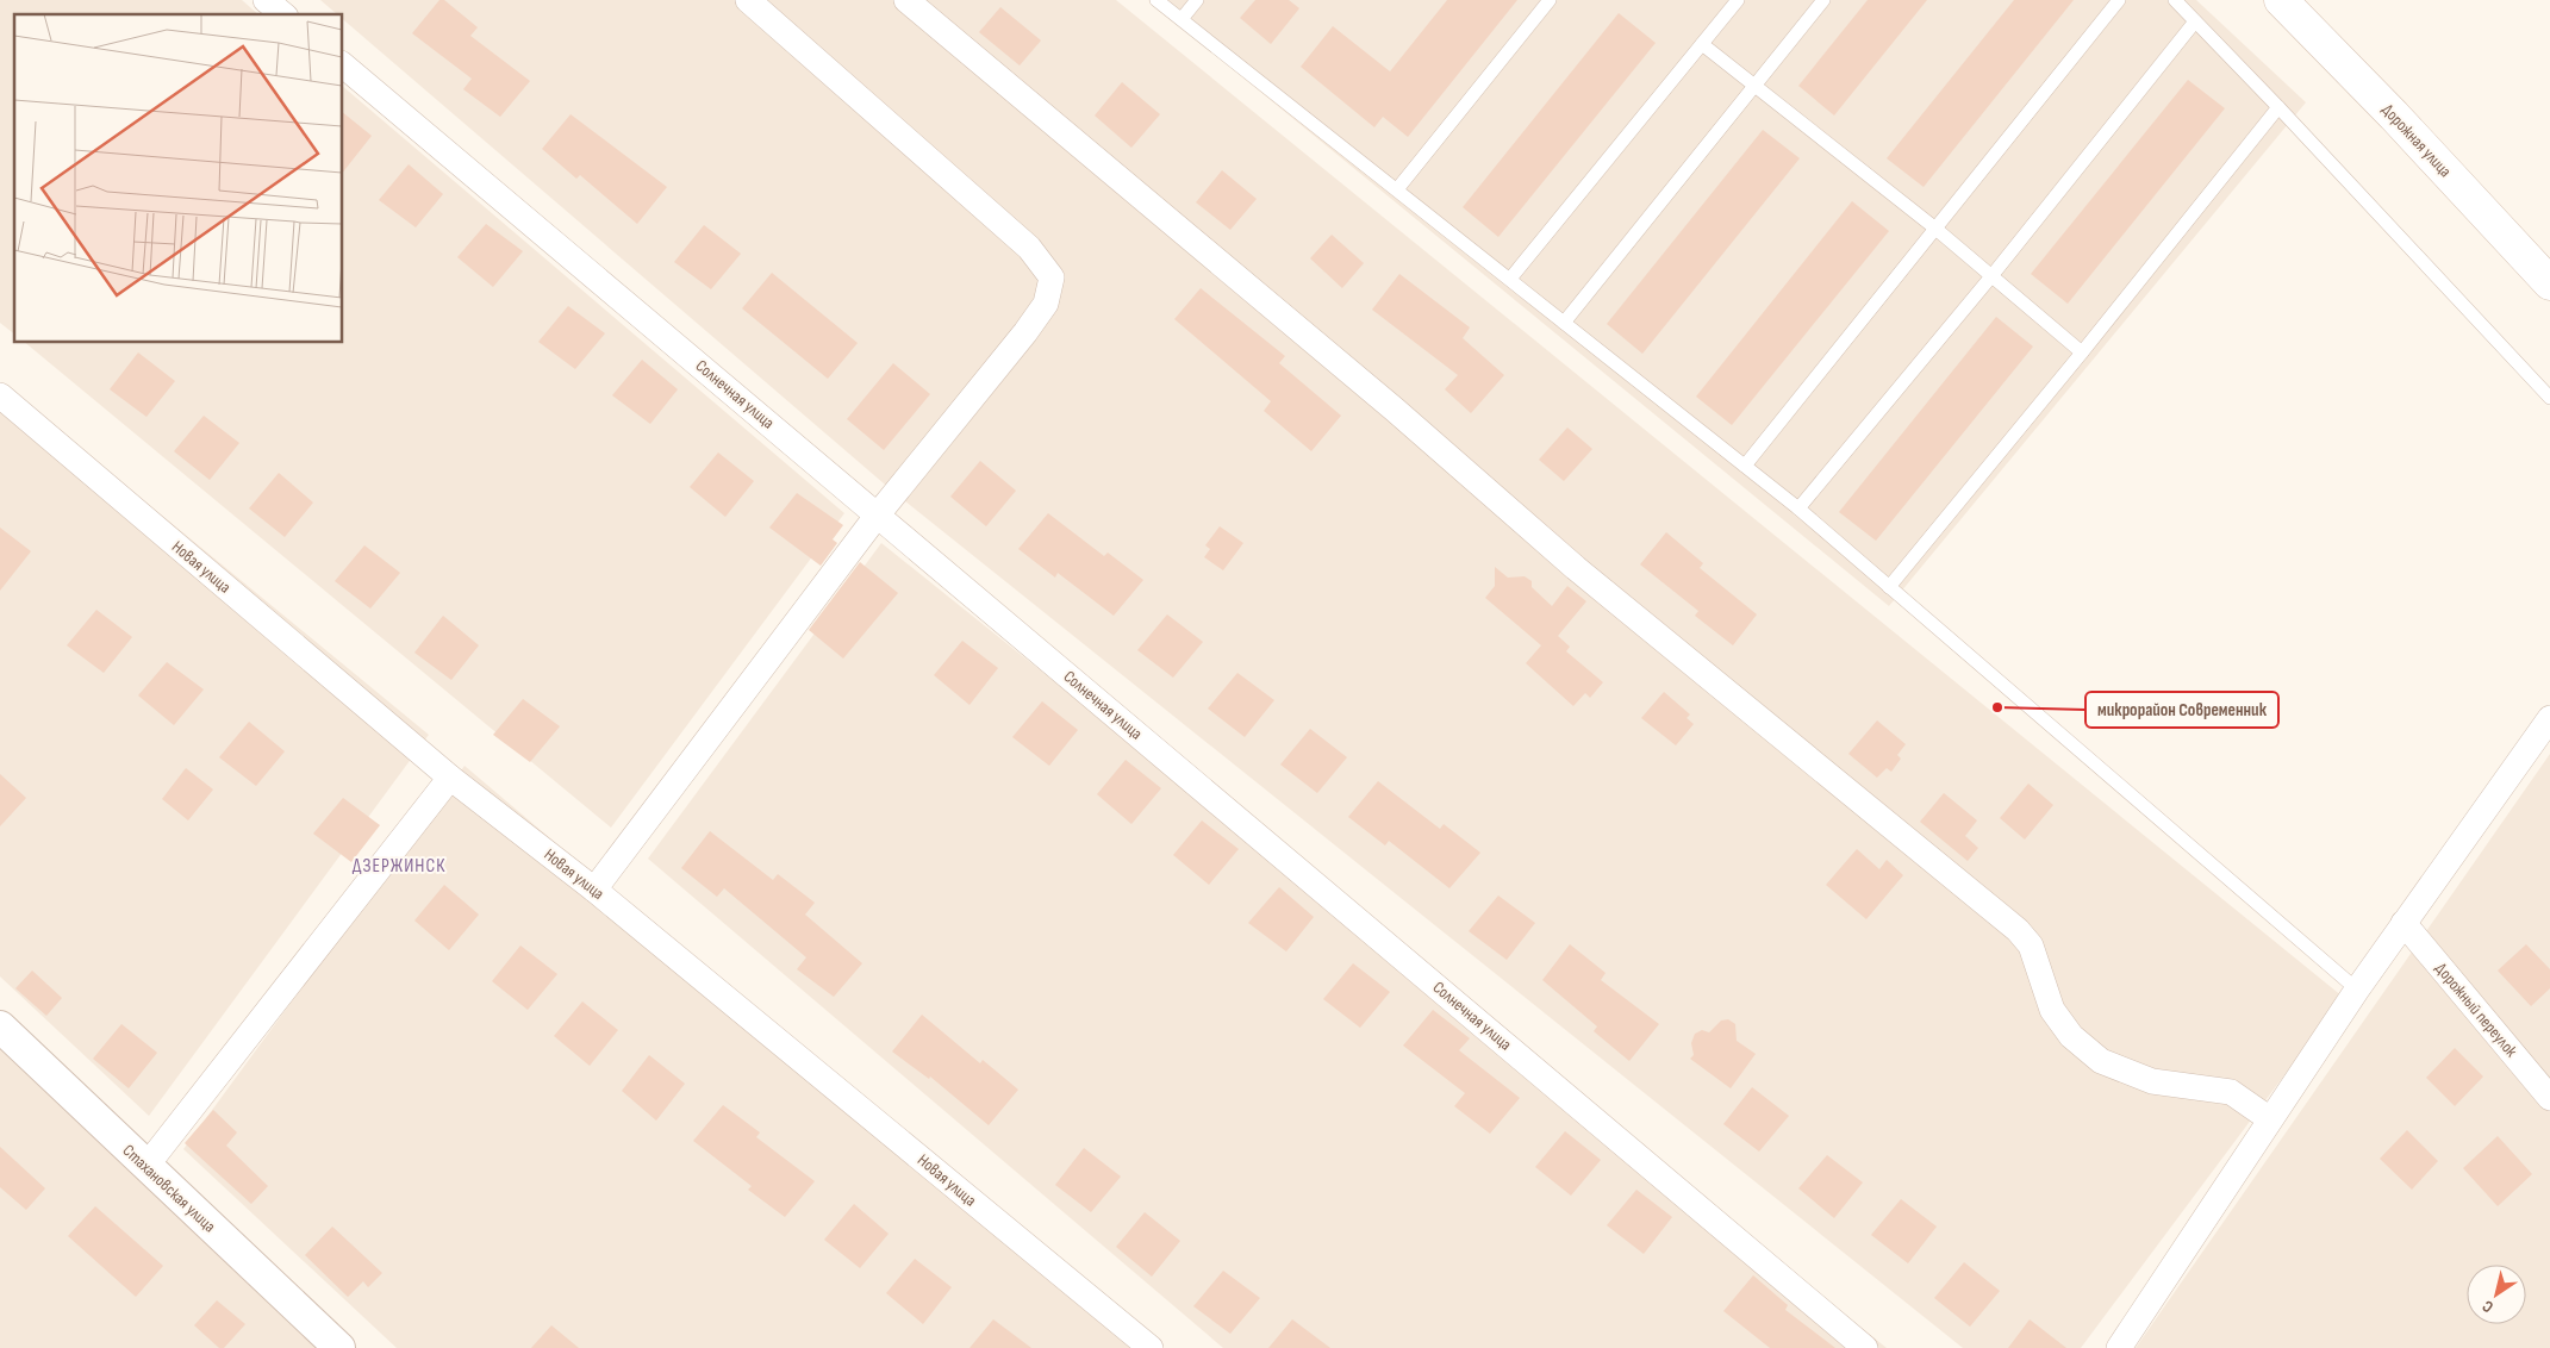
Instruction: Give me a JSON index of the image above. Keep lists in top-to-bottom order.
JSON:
{
  "streets": {
    "main road": ["Дорожная улица"],
    "street": [
      "Солнечная улица",
      "Новая улица",
      "Дорожный переулок",
      "Стахановская улица"
    ]
  },
  "districts": ["ДЗЕРЖИНСК"],
  "places": ["микрорайон Современник"],
  "north": "bottom left"
}
